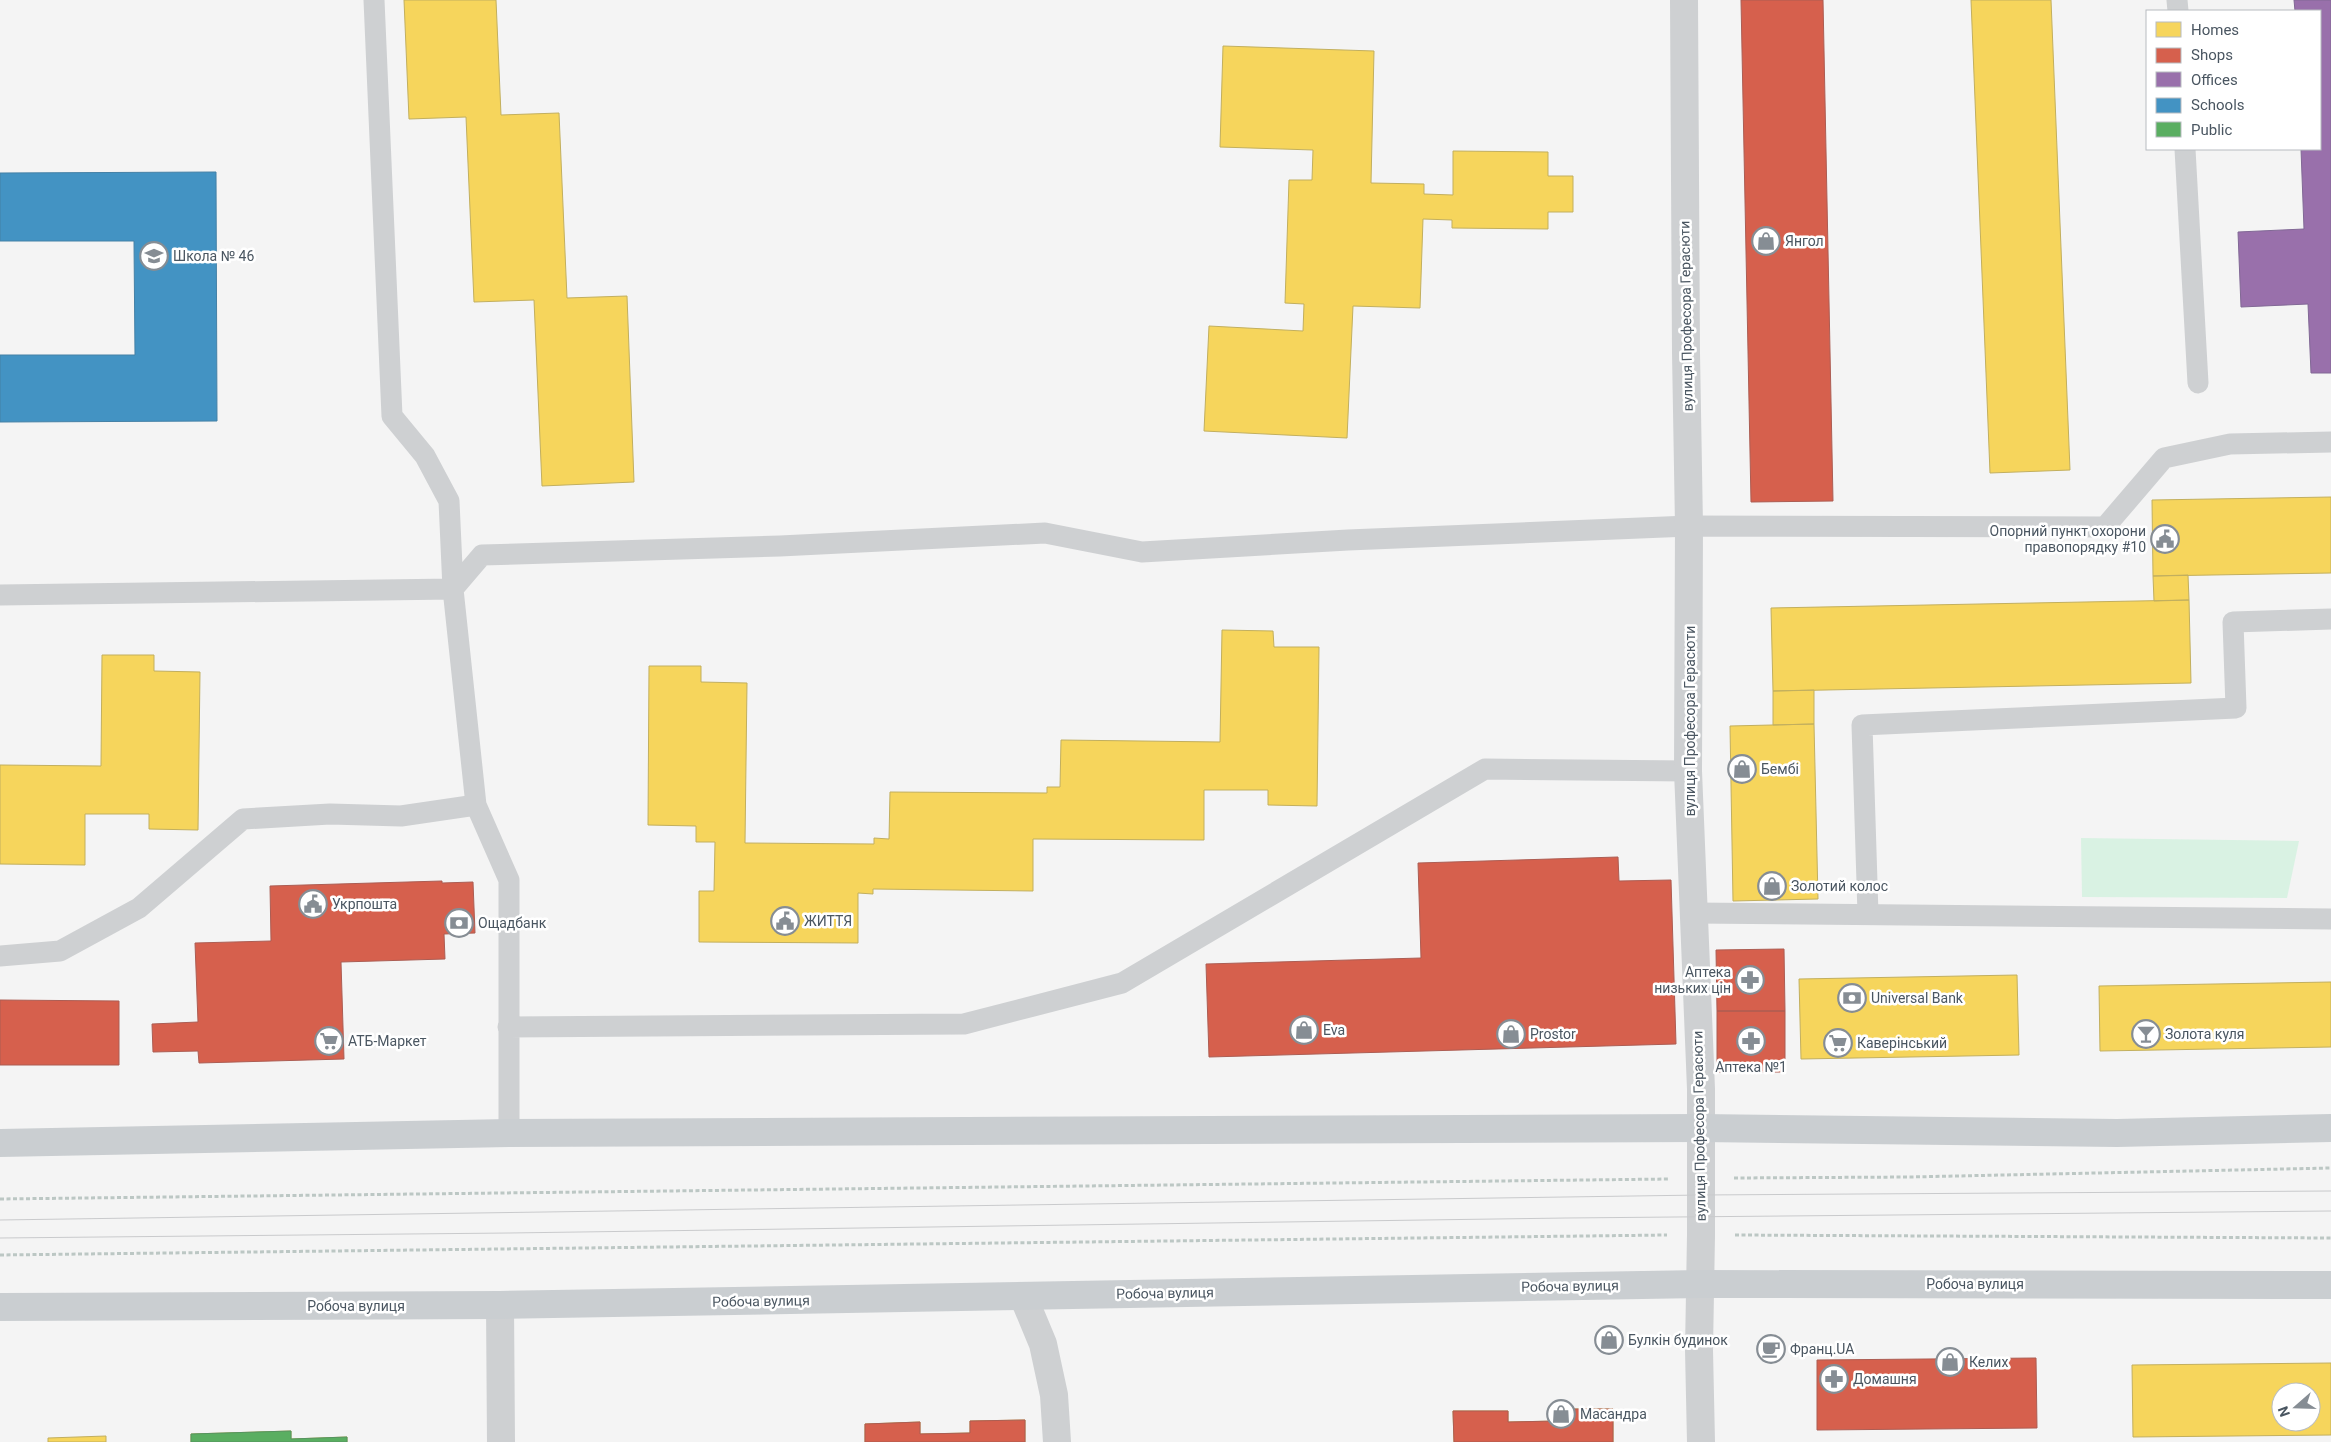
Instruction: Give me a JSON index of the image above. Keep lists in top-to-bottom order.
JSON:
{
  "streets": {
    "main road": ["Робоча вулиця"],
    "street": ["вулиця Професора Герасюти"]
  },
  "crossings": [
    ["вулиця Професора Герасюти", "Робоча вулиця"]
  ],
  "places": {
    "shop": [
      "Янгол",
      "Бембі",
      "Золотий колос",
      "Eva",
      "Prostor",
      "Булкін будинок",
      "Келих",
      "Масандра"
    ],
    "school or university": ["Школа № 46"],
    "public building": ["Опорний пункт охорони правопорядку #10", "Укрпошта", "ЖИТТЯ"],
    "bank": ["Ощадбанк", "Universal Bank"],
    "pharmacy": ["Аптека низьких цін", "Аптека №1", "Домашня"],
    "bar": ["Золота куля"],
    "supermarket": ["АТБ-Маркет", "Каверінський"],
    "cafe": ["Франц.UA"]
  },
  "legend": [
    "Homes",
    "Shops",
    "Offices",
    "Schools",
    "Public"
  ],
  "north": "left"
}
